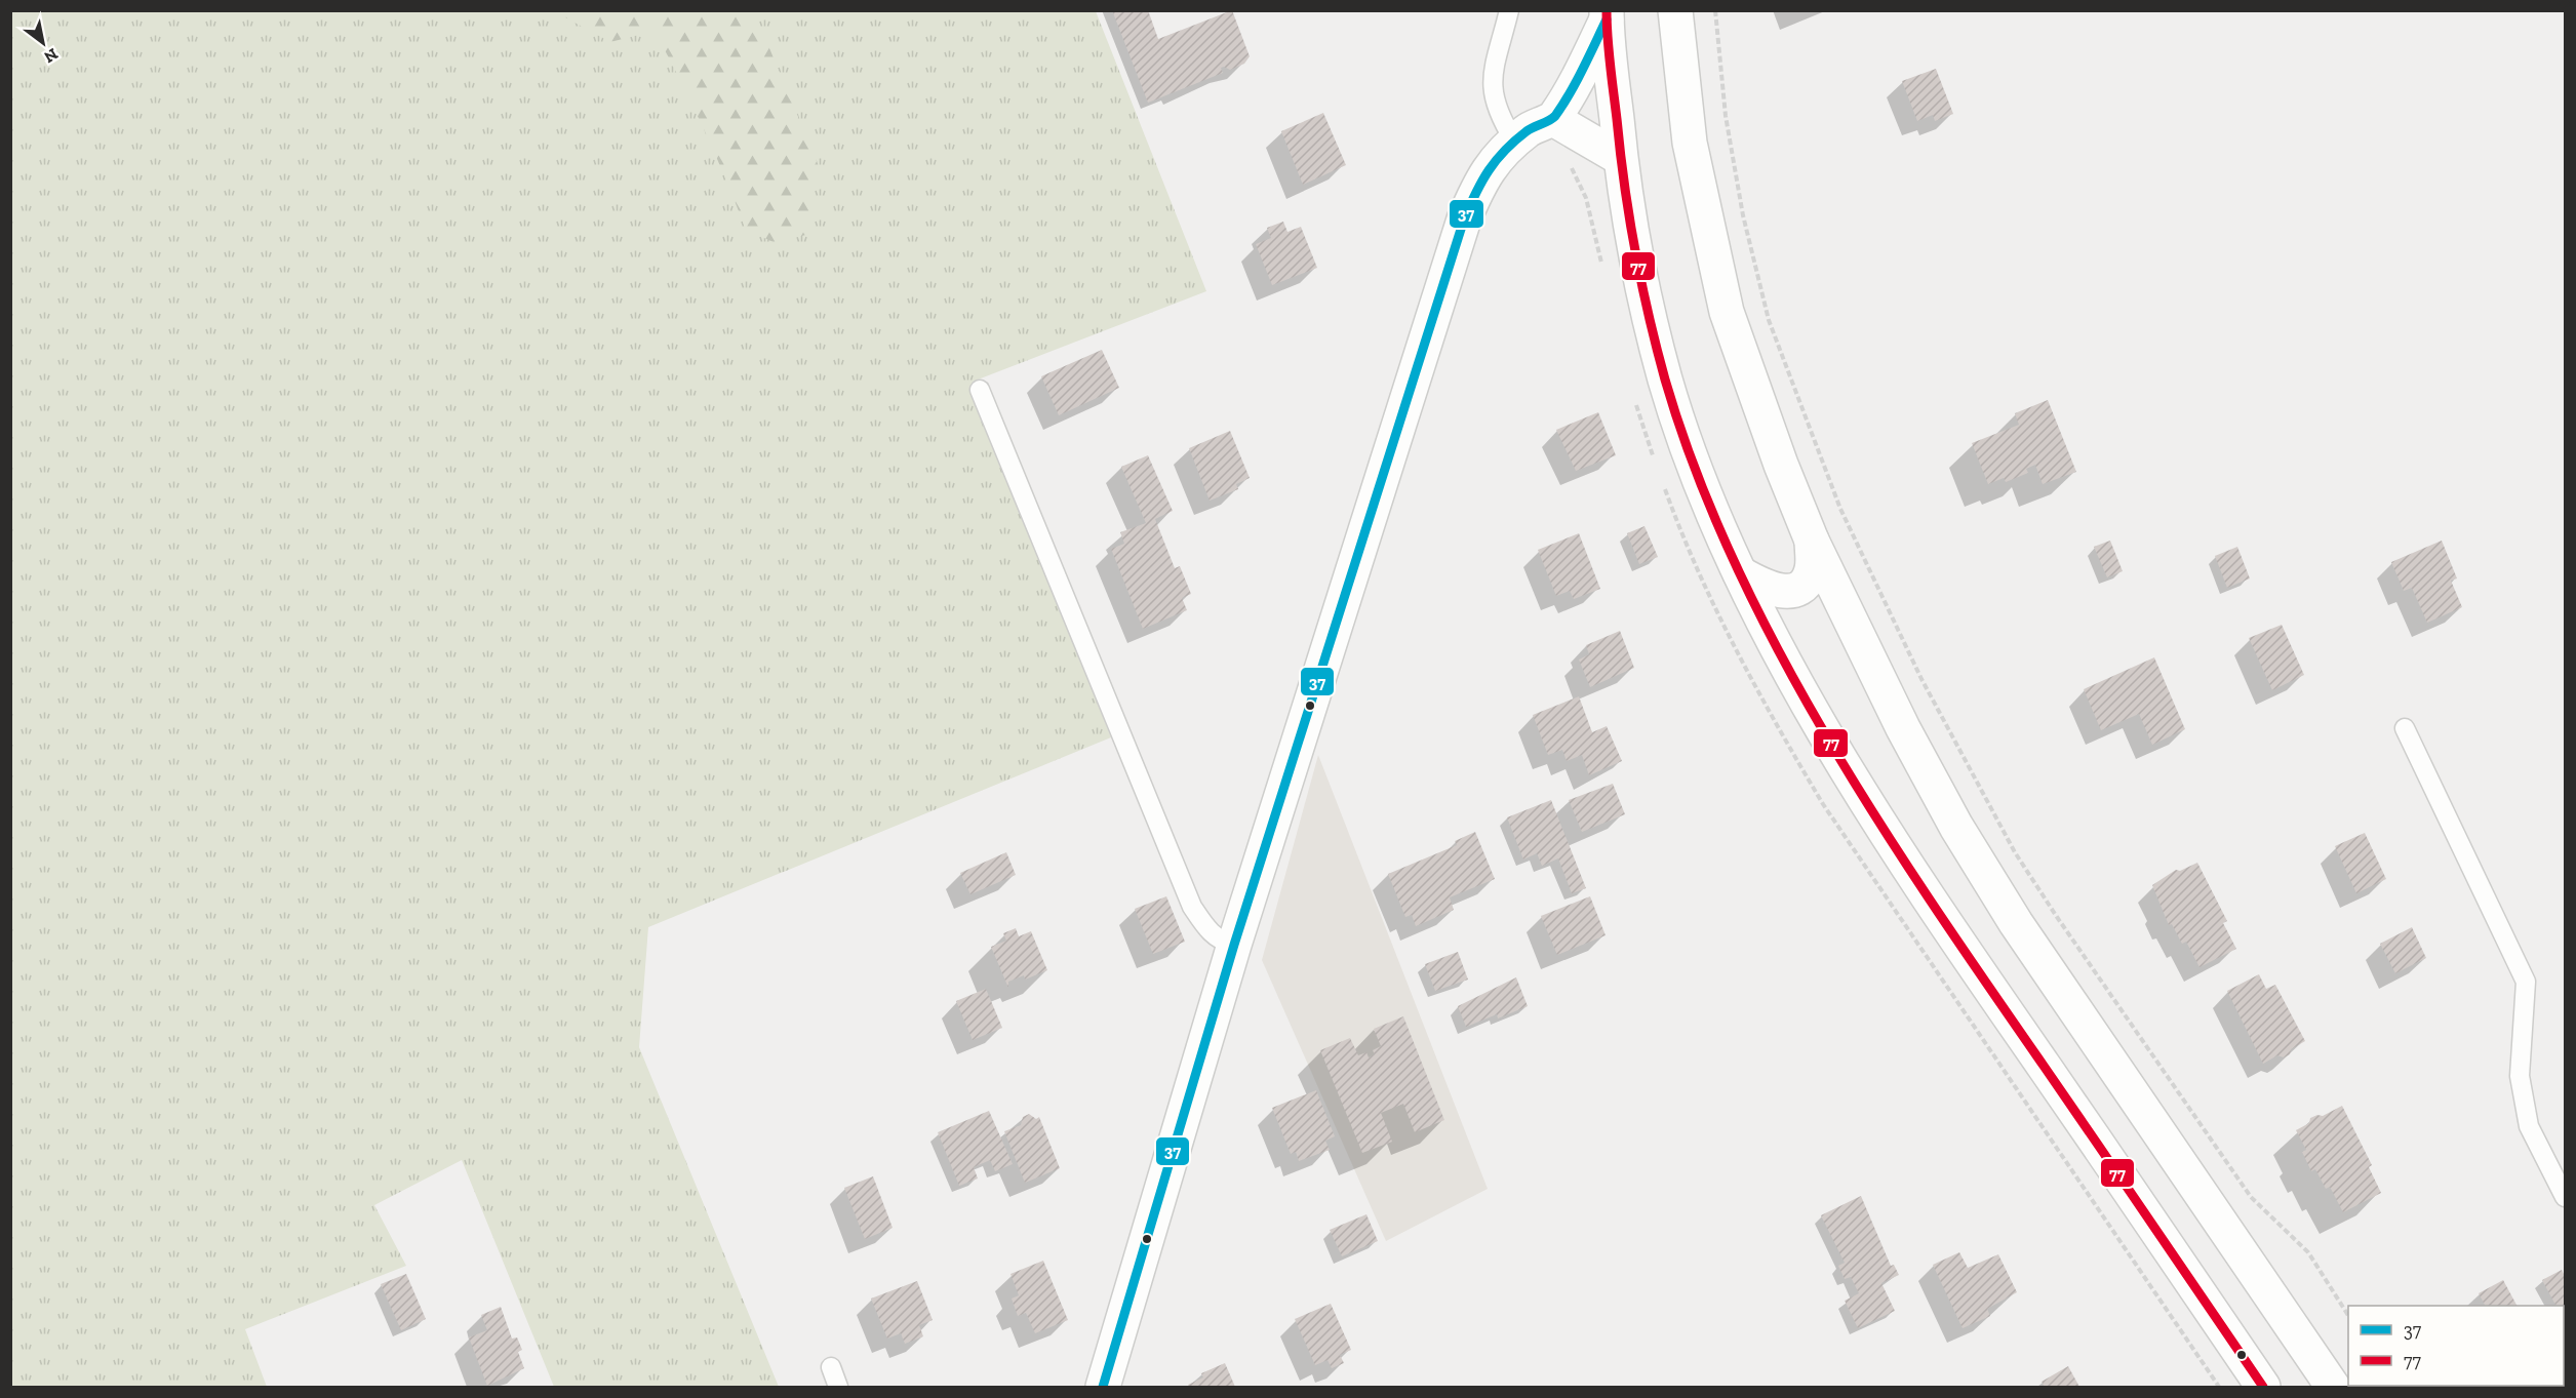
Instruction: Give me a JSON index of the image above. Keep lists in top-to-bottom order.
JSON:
{
  "lines": ["transit line 77", "transit line 37"],
  "legend": ["37", "77"],
  "north": "bottom right"
}
